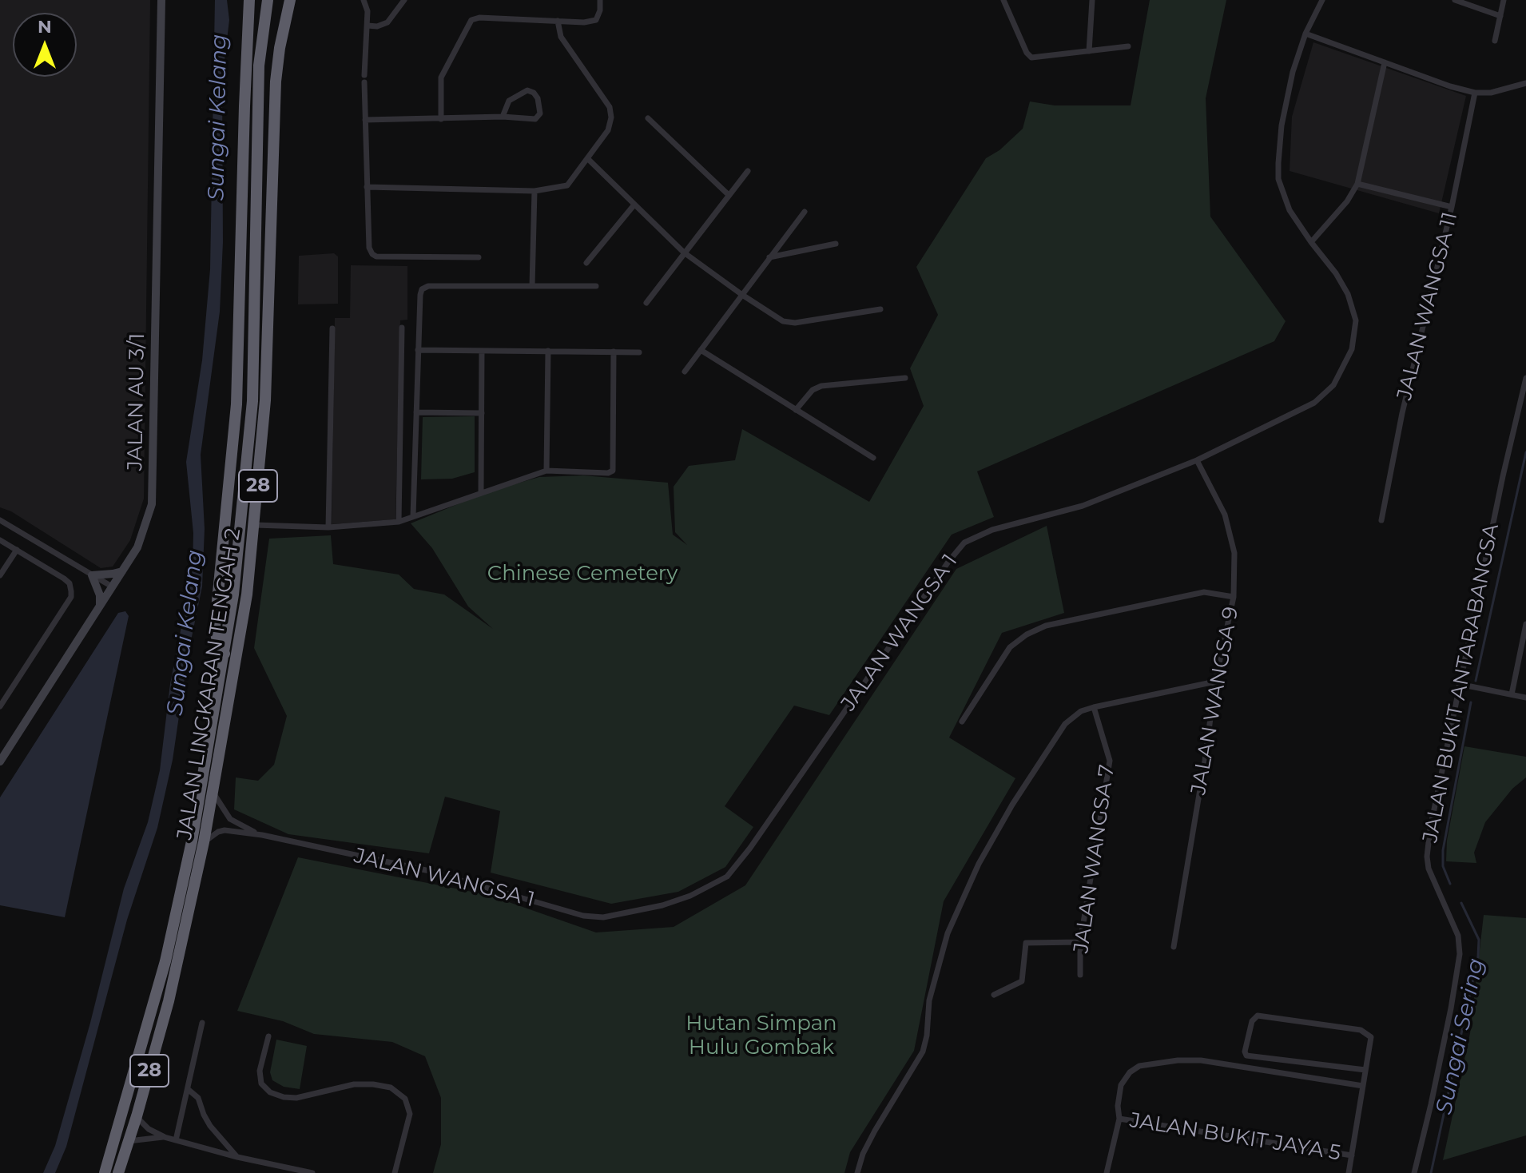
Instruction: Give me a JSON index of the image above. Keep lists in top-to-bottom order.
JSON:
{
  "streets": {
    "highway": ["28", "JALAN LINGKARAN TENGAH 2"],
    "main road": ["JALAN AU 3/1"],
    "street": [
      "JALAN WANGSA 11",
      "JALAN WANGSA 1",
      "JALAN BUKIT ANTARABANGSA",
      "JALAN WANGSA 9",
      "JALAN WANGSA 7",
      "JALAN BUKIT JAYA 5"
    ]
  },
  "crossings": [
    ["JALAN WANGSA 1", "JALAN LINGKARAN TENGAH 2"],
    ["JALAN WANGSA 1", "JALAN WANGSA 9"]
  ],
  "water": ["Sungai Kelang", "Sungai Sering"],
  "parks": ["Chinese Cemetery", "Hutan Simpan Hulu Gombak"],
  "north": "top"
}
